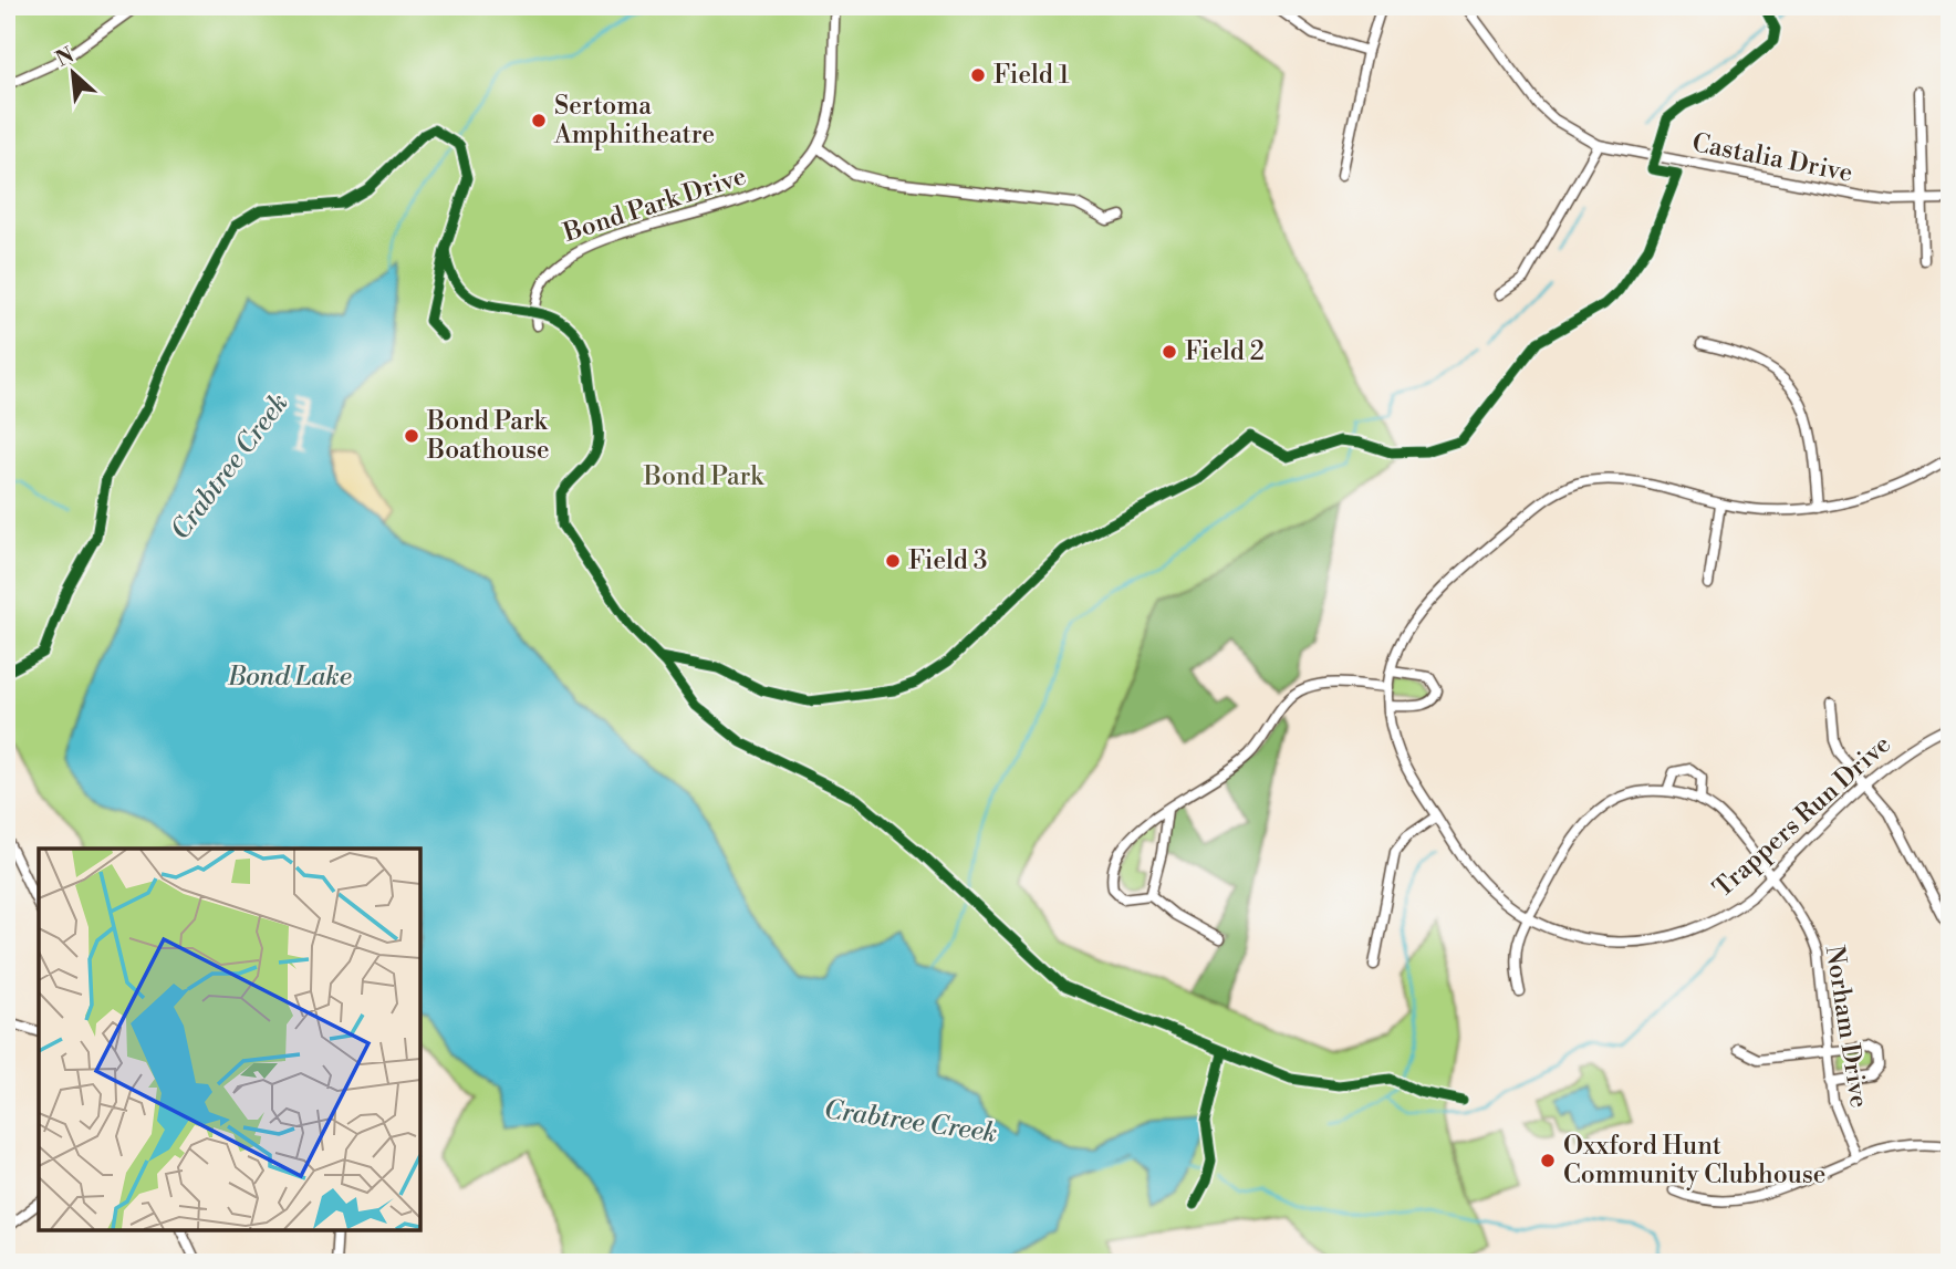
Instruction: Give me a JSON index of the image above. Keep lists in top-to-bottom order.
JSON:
{
  "streets": {
    "street": [
      "Castalia Drive",
      "Bond Park Drive",
      "Trappers Run Drive",
      "Norham Drive"
    ]
  },
  "crossings": [
    ["Trappers Run Drive", "Norham Drive"]
  ],
  "water": ["Crabtree Creek", "Bond Lake"],
  "parks": ["Bond Park"],
  "places": [
    "Field 1",
    "Sertoma Amphitheatre",
    "Field 2",
    "Bond Park Boathouse",
    "Field 3",
    "Oxxford Hunt Community Clubhouse"
  ],
  "north": "top left"
}
